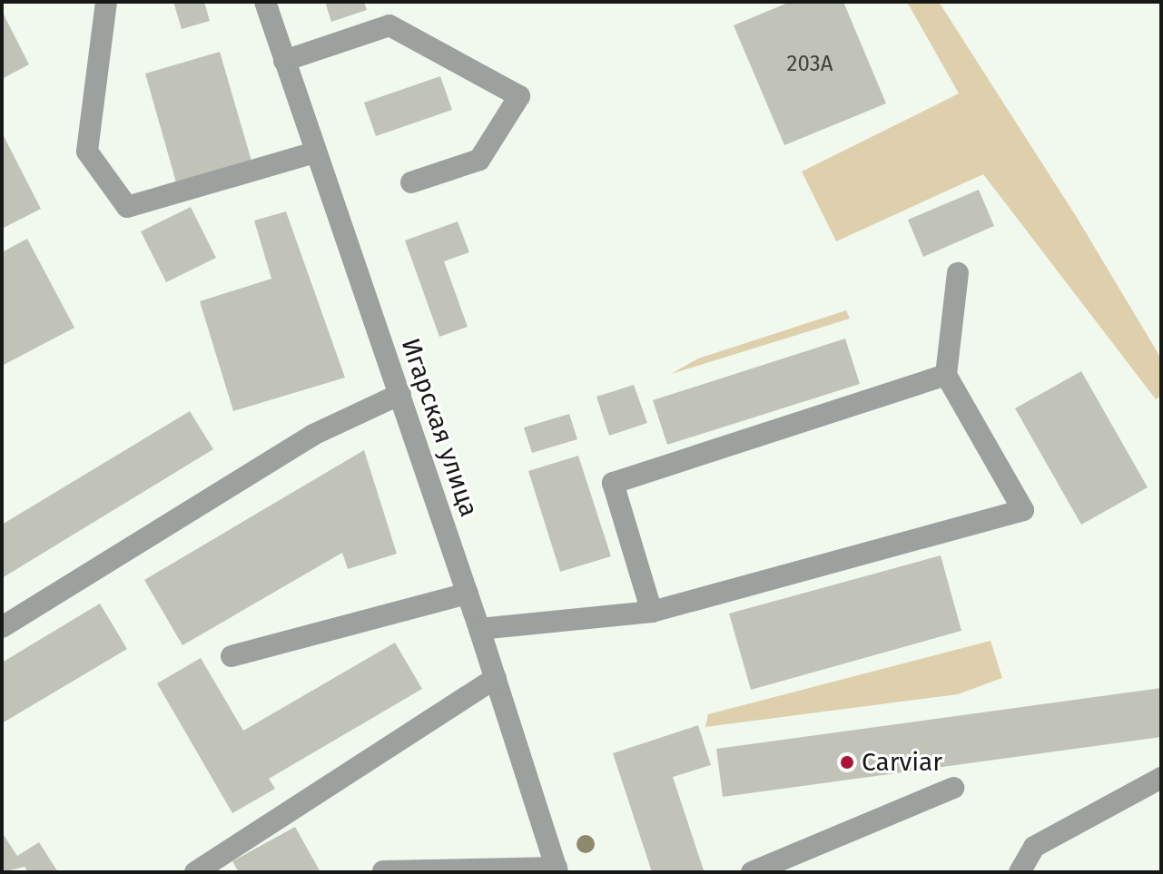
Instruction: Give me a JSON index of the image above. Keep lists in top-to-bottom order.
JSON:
{
  "streets": {
    "street": ["Игарская улица"]
  },
  "places": ["Carviar"],
  "house_numbers": ["203А"]
}
